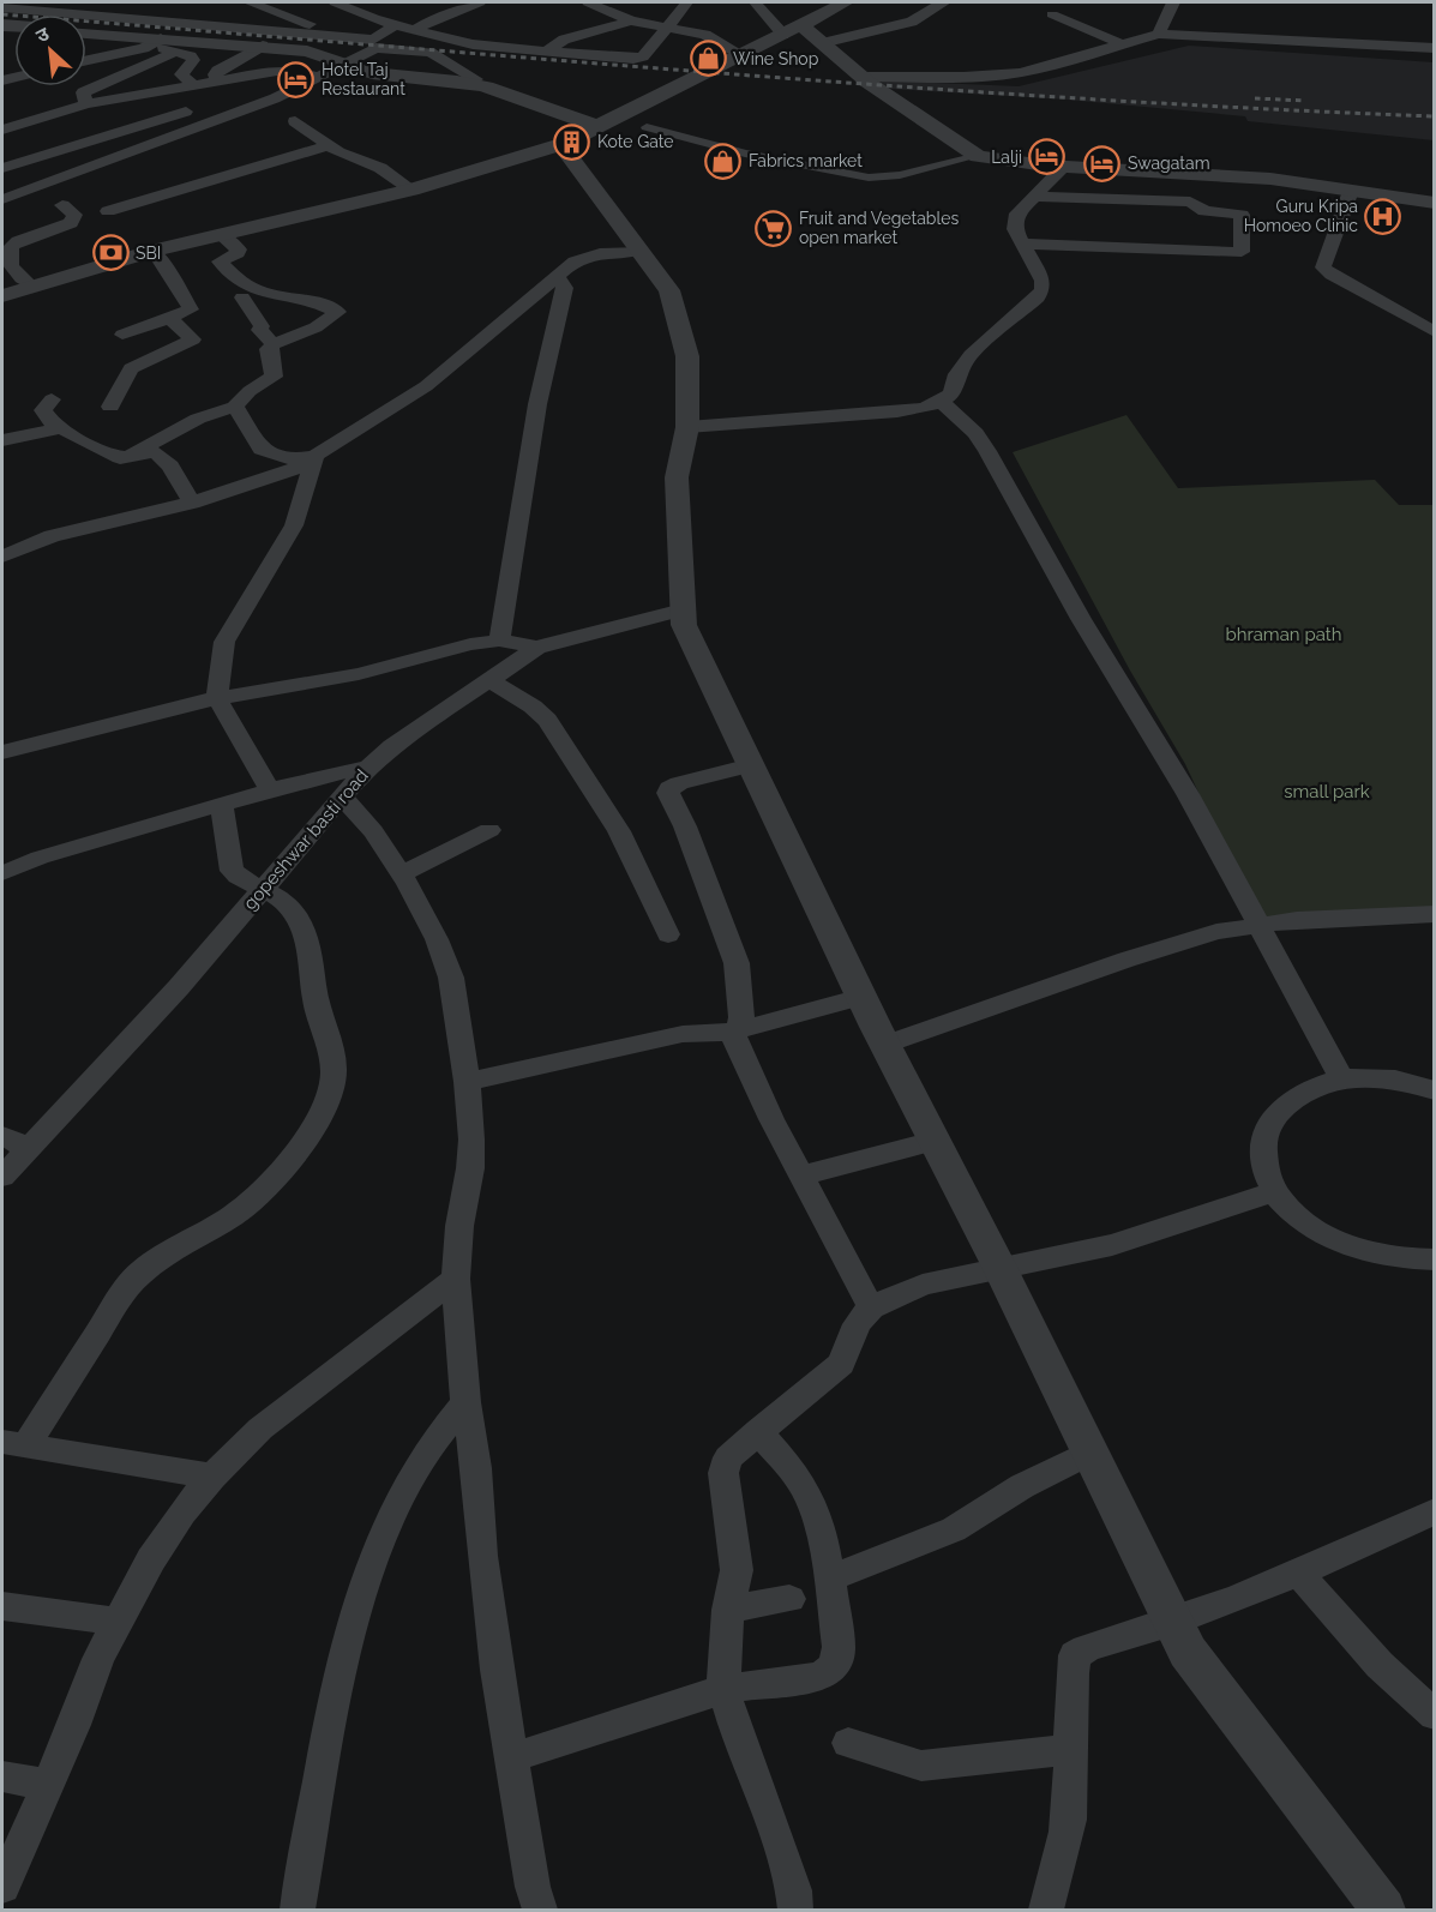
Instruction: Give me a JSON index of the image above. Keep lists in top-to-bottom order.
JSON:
{
  "streets": {
    "street": ["gopeshwar basti road"]
  },
  "parks": ["bhraman path", "small park"],
  "places": {
    "shop": ["Wine Shop", "Fabrics market"],
    "hotel": ["Hotel Taj Restaurant", "Lalji", "Swagatam"],
    "building": ["Kote Gate"],
    "hospital": ["Guru Kripa Homoeo Clinic"],
    "supermarket": ["Fruit and Vegetables open market"],
    "bank": ["SBI"]
  },
  "north": "top left"
}
